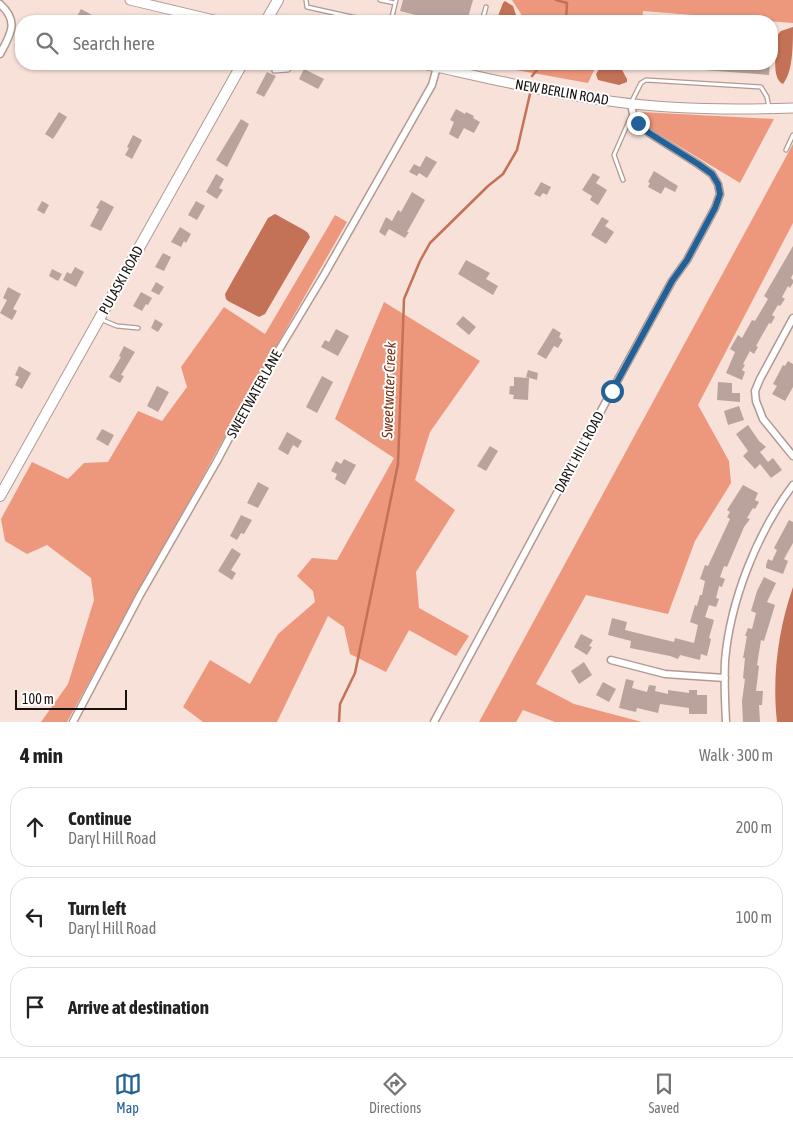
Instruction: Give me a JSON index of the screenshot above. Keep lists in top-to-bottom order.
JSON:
{
  "streets": {
    "main road": ["PULASKI ROAD"],
    "street": ["NEW BERLIN ROAD", "SWEETWATER LANE", "DARYL HILL ROAD"]
  },
  "crossings": [
    ["NEW BERLIN ROAD", "DARYL HILL ROAD"]
  ],
  "water": ["Sweetwater Creek"],
  "scale_bar": "100 m",
  "page": {
    "search": "Search here",
    "scale": "100 m",
    "heading": ["4 min", "Walk · 300 m"],
    "list": [
      ["Continue", "Daryl Hill Road", "200 m"],
      ["Turn left", "Daryl Hill Road", "100 m"],
      "Arrive at destination"
    ],
    "nav": ["Map", "Directions", "Saved"]
  }
}
